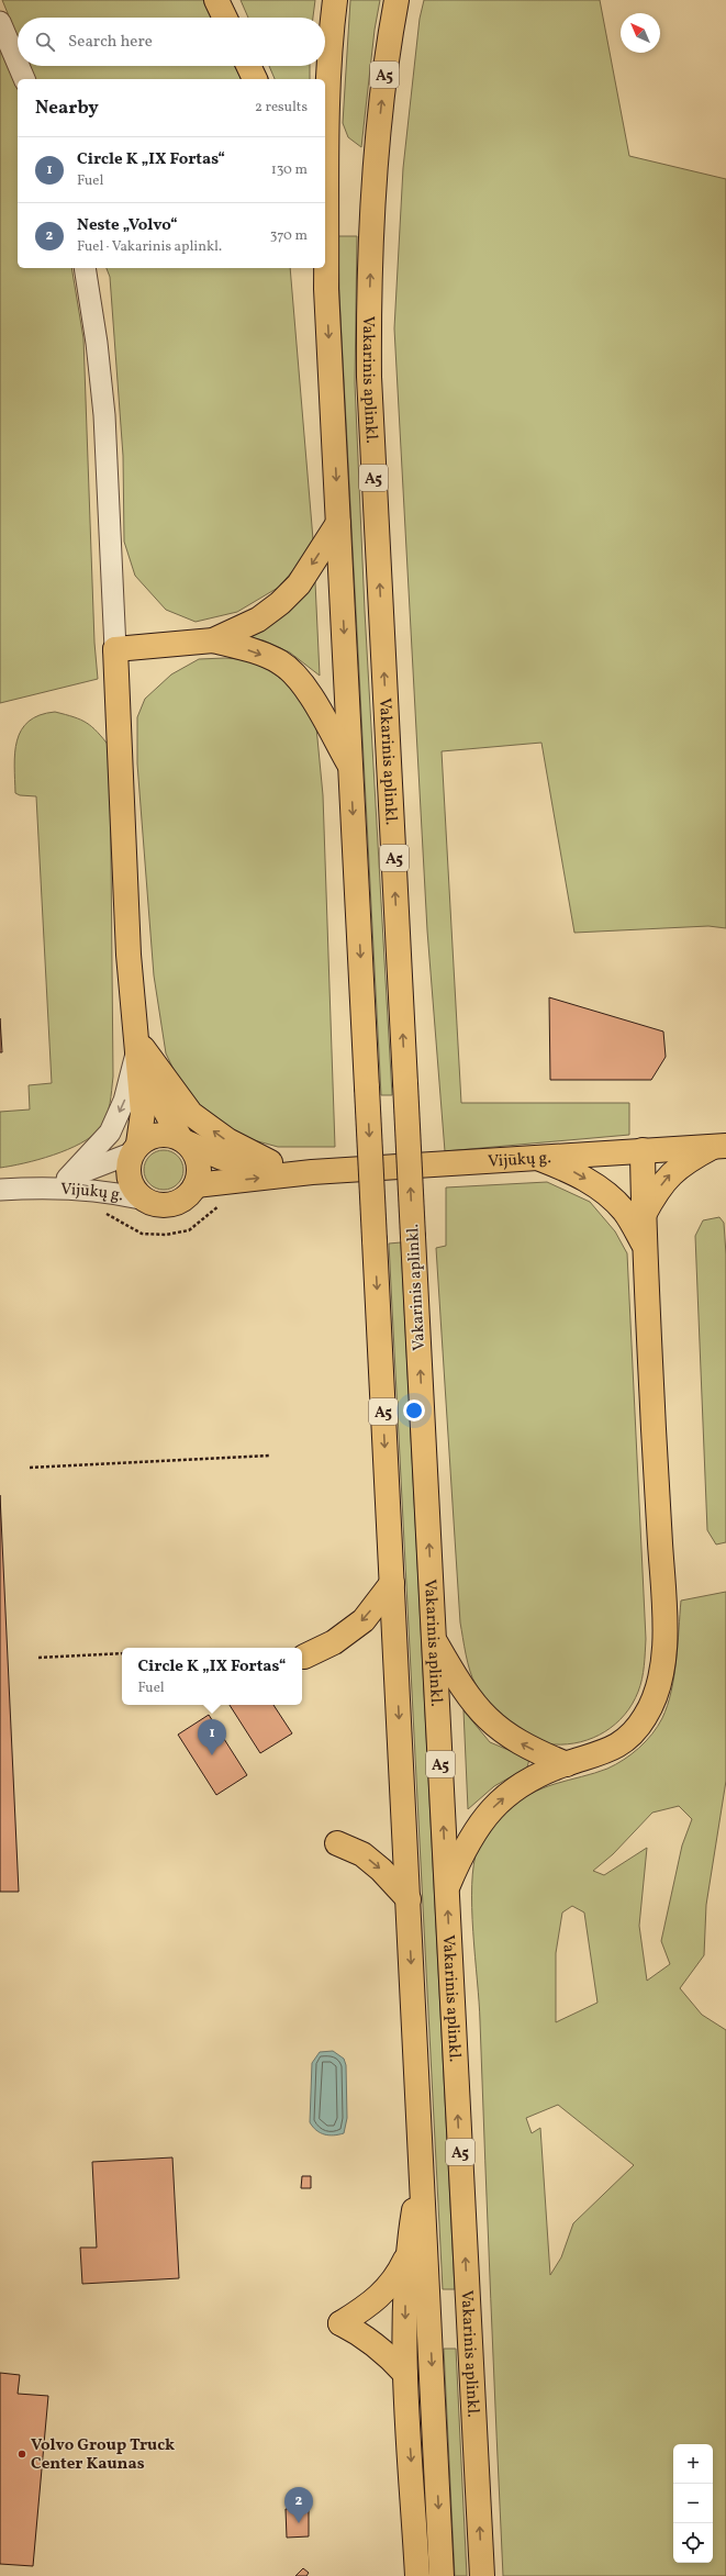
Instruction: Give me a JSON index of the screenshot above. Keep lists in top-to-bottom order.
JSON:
{
  "streets": {
    "main road": ["A5", "Vakarinis aplinkl.", "Vijūkų g."]
  },
  "places": ["Volvo Group Truck Center Kaunas"],
  "north": "top left",
  "page": {
    "search": "Search here",
    "heading": ["Nearby", "2 results"],
    "list": [
      {
        "mark": "1",
        "name": "Circle K „IX Fortas“",
        "note": "Fuel",
        "value": "130 m"
      },
      {
        "mark": "2",
        "name": "Neste „Volvo“",
        "note": "Fuel · Vakarinis aplinkl.",
        "value": "370 m"
      }
    ],
    "popup": ["Circle K „IX Fortas“", "Fuel"],
    "pins": ["1", "2"],
    "map_buttons": ["+", "−"]
  }
}
